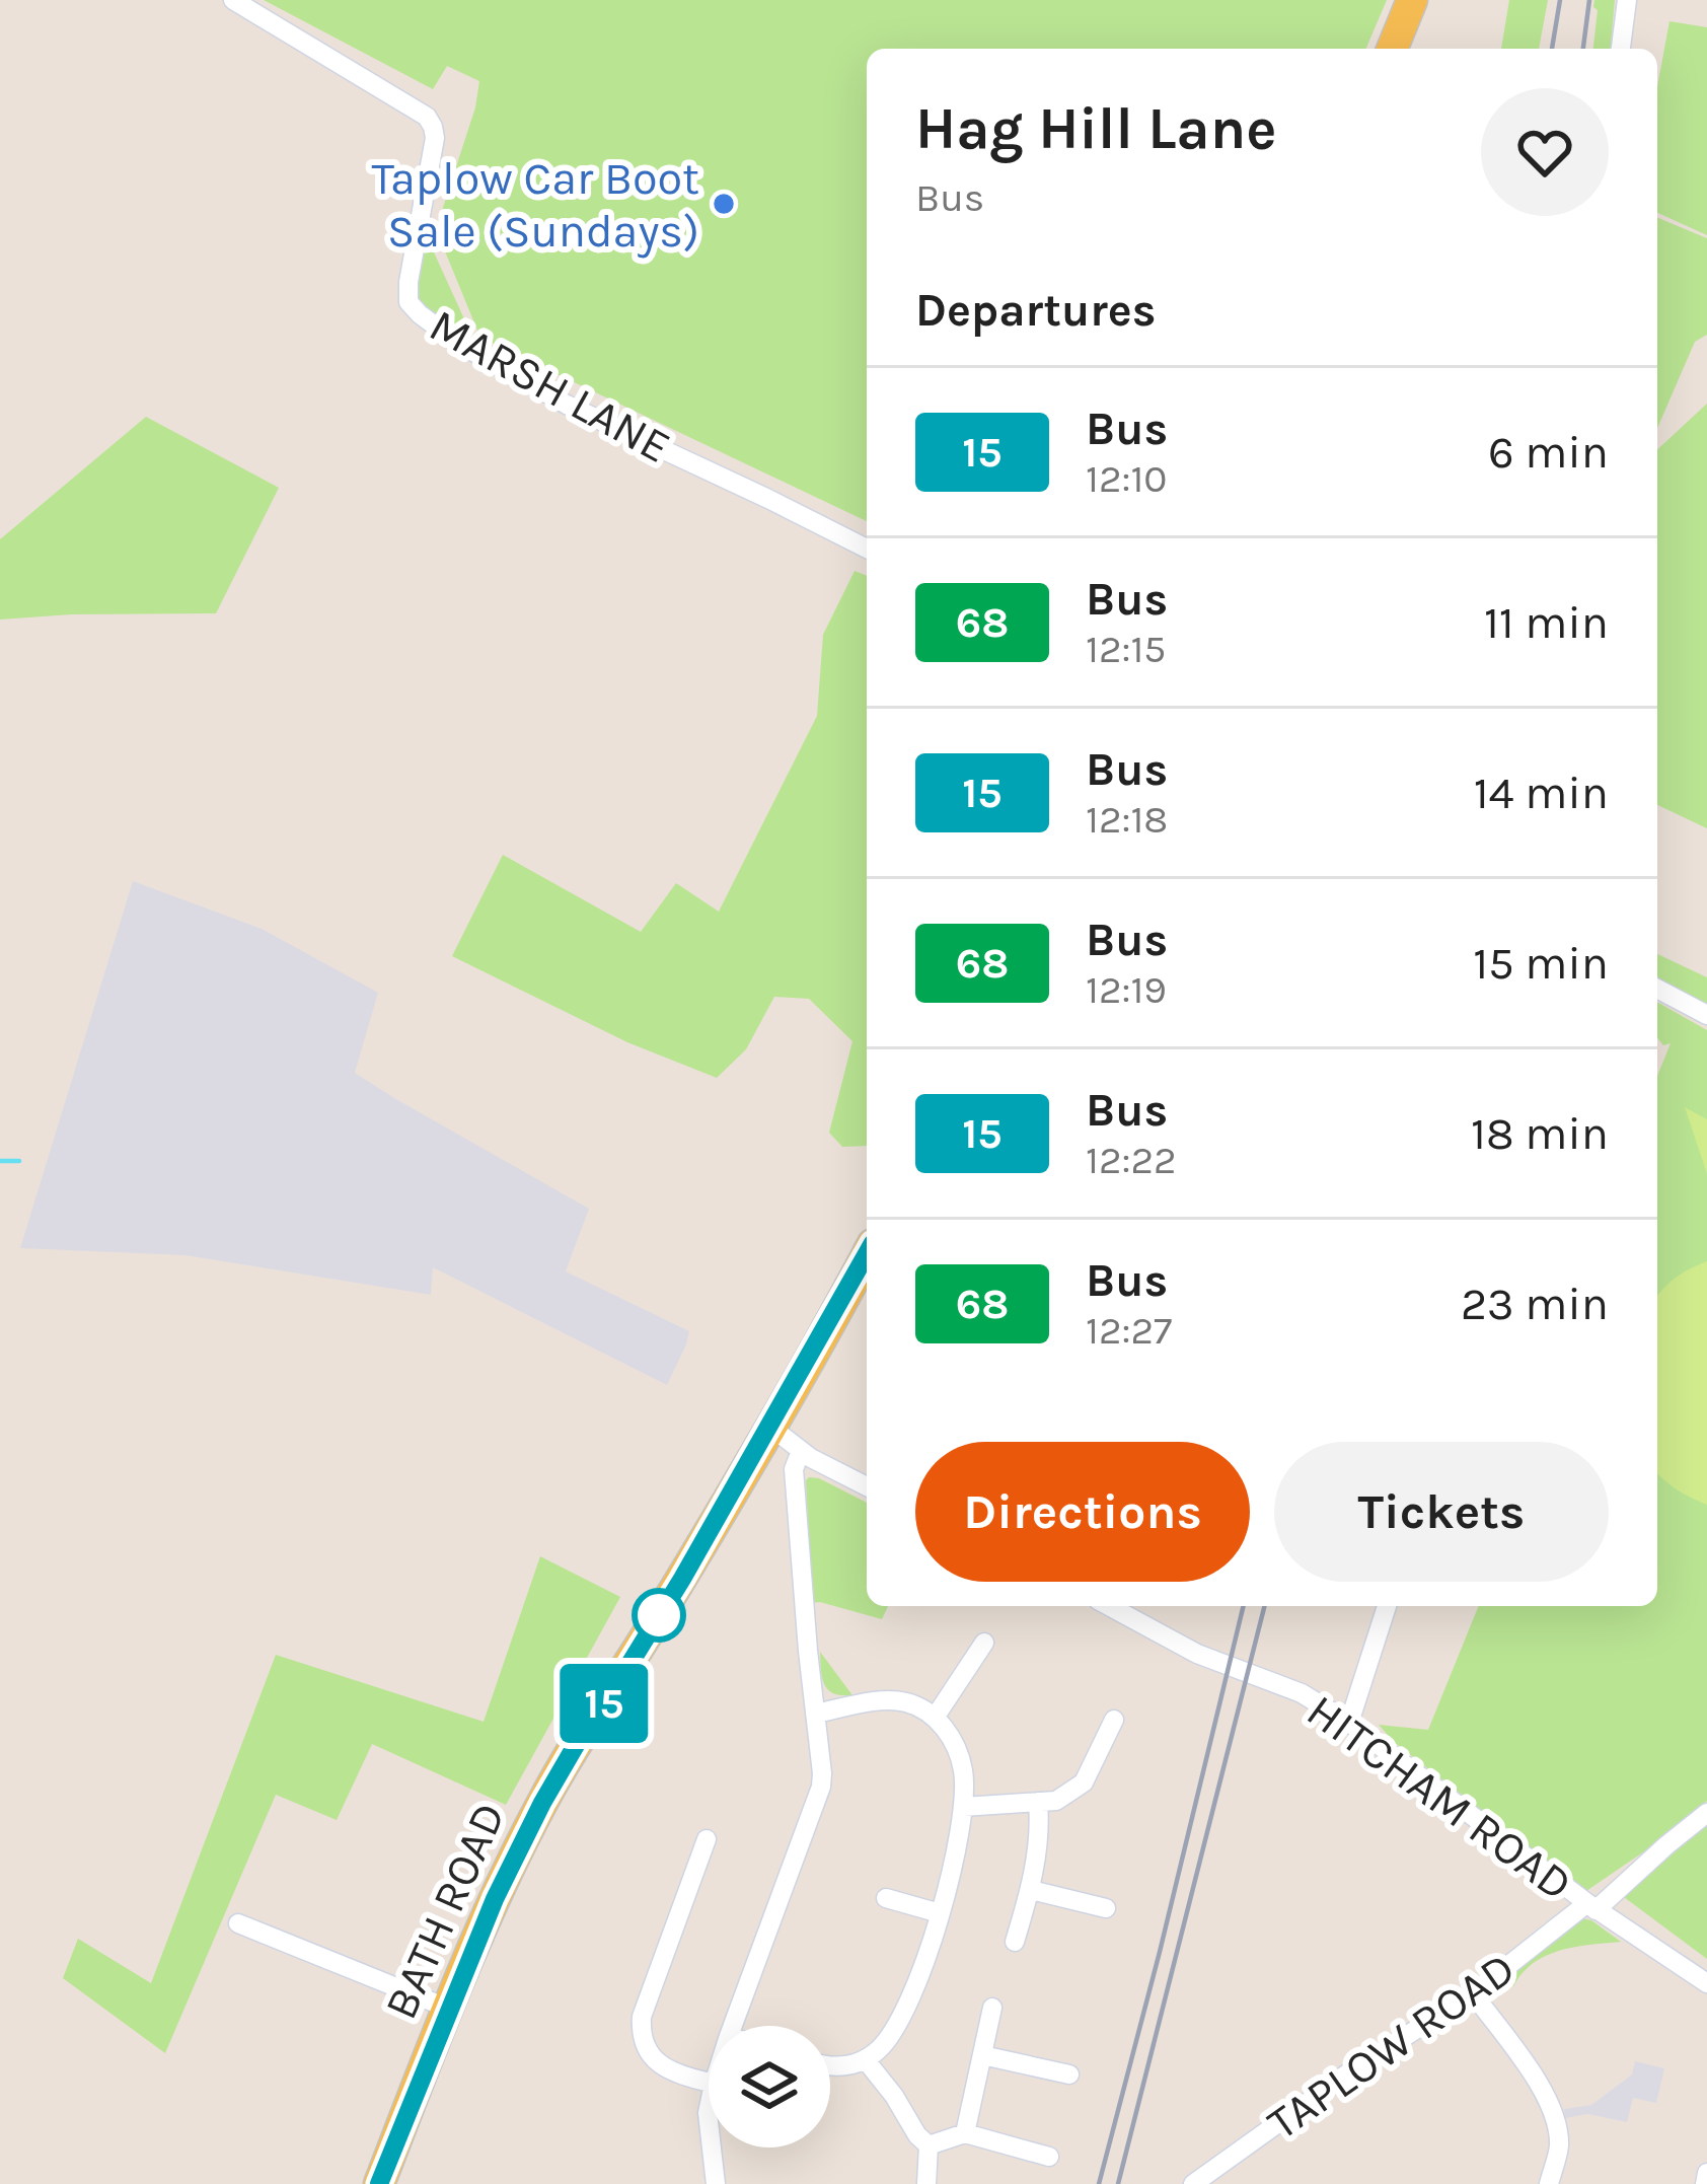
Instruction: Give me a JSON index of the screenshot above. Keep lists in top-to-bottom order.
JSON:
{
  "streets": {
    "main road": ["BATH ROAD"],
    "street": ["MARSH LANE", "HITCHAM ROAD", "TAPLOW ROAD"]
  },
  "crossings": [
    ["HITCHAM ROAD", "TAPLOW ROAD"]
  ],
  "places": ["Taplow Car Boot Sale (Sundays)"],
  "lines": ["bus line 15"],
  "page": {
    "on_map": "15",
    "heading": [
      ["Hag Hill Lane", "Bus"],
      "Departures"
    ],
    "list": [
      {
        "mark": "15",
        "name": "Bus",
        "note": "12:10",
        "value": "6 min"
      },
      {
        "mark": "68",
        "name": "Bus",
        "note": "12:15",
        "value": "11 min"
      },
      {
        "mark": "15",
        "name": "Bus",
        "note": "12:18",
        "value": "14 min"
      },
      {
        "mark": "68",
        "name": "Bus",
        "note": "12:19",
        "value": "15 min"
      },
      {
        "mark": "15",
        "name": "Bus",
        "note": "12:22",
        "value": "18 min"
      },
      {
        "mark": "68",
        "name": "Bus",
        "note": "12:27",
        "value": "23 min"
      }
    ],
    "buttons": ["Directions", "Tickets"]
  }
}
